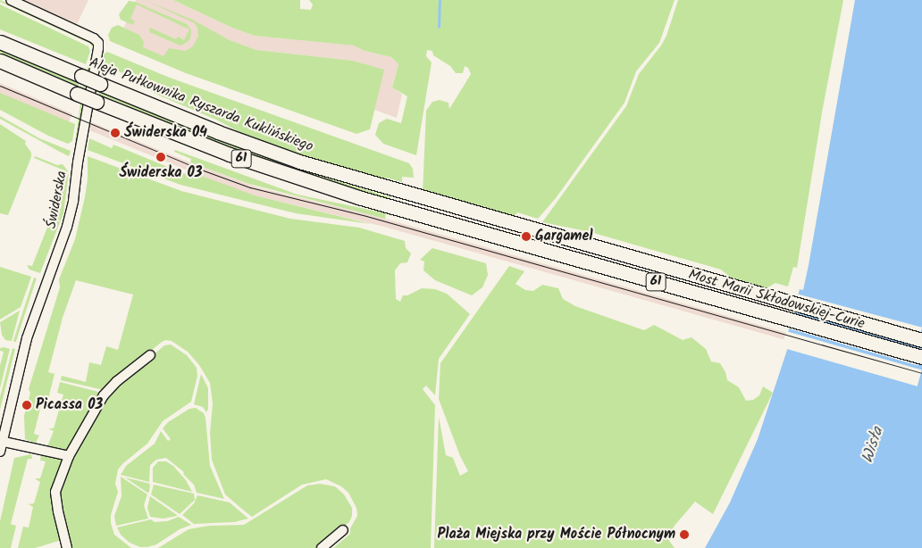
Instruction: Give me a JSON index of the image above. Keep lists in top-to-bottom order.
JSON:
{
  "streets": {
    "main road": ["Aleja Pułkownika Ryszarda Kuklińskiego", "61", "Most Marii Skłodowskiej-Curie"],
    "street": ["Świderska"]
  },
  "crossings": [
    ["Aleja Pułkownika Ryszarda Kuklińskiego", "Most Marii Skłodowskiej-Curie"]
  ],
  "water": ["Wisła"],
  "places": [
    "Świderska 04",
    "Świderska 03",
    "Gargamel",
    "Picassa 03",
    "Plaża Miejska przy Moście Północnym"
  ]
}
